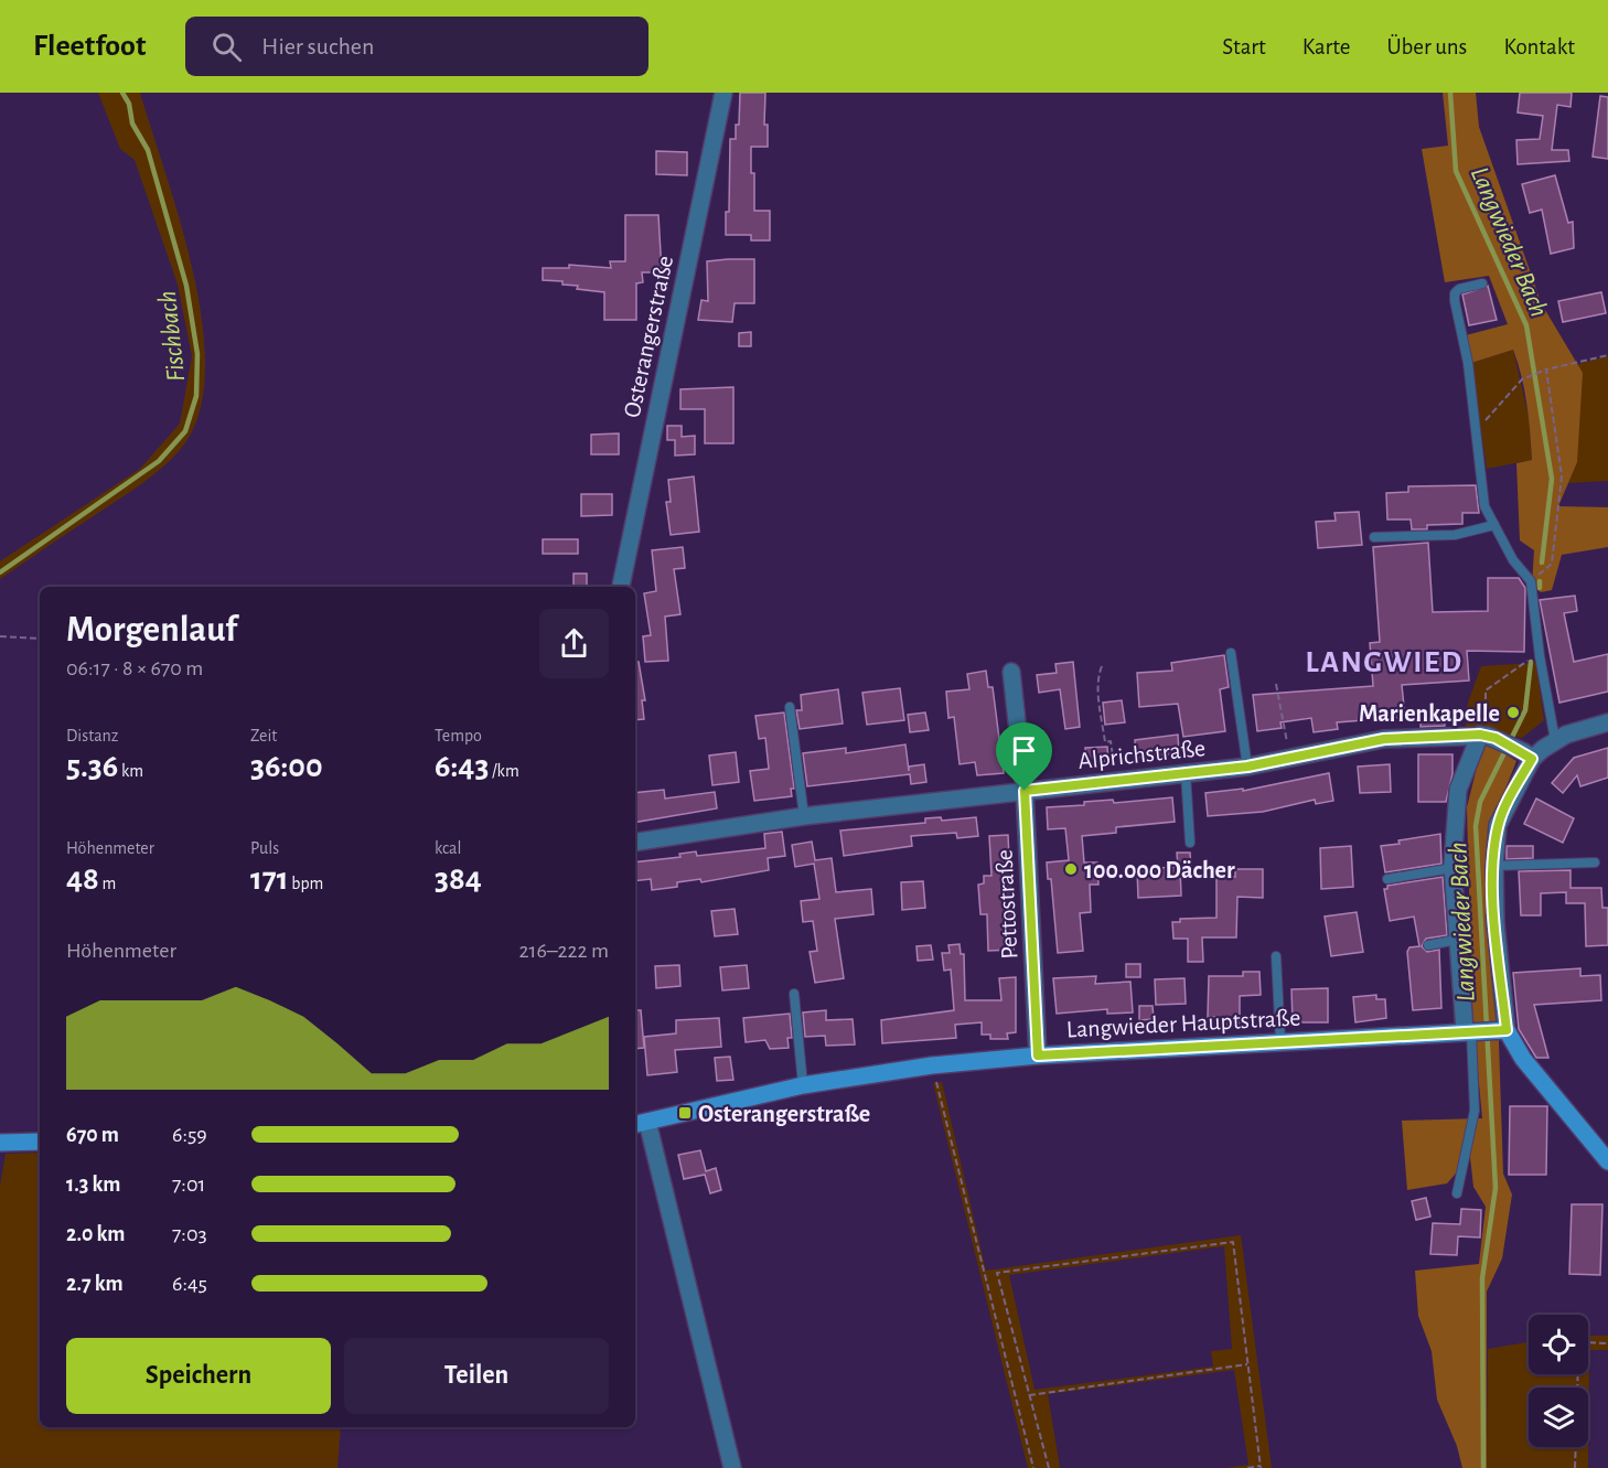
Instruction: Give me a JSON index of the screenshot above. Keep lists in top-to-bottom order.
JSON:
{
  "streets": {
    "street": [
      "Osterangerstraße",
      "Alprichstraße",
      "Pettostraße",
      "Langwieder Hauptstraße"
    ]
  },
  "crossings": [
    ["Alprichstraße", "Pettostraße"],
    ["Pettostraße", "Langwieder Hauptstraße"]
  ],
  "districts": ["LANGWIED"],
  "water": ["Langwieder Bach", "Fischbach"],
  "places": {
    "other": ["Marienkapelle", "100.000 Dächer"],
    "transit": ["Osterangerstraße"]
  },
  "page": {
    "header": "Fleetfoot",
    "search": "Hier suchen",
    "nav": [
      "Start",
      "Karte",
      "Über uns",
      "Kontakt"
    ],
    "heading": ["Morgenlauf", "06:17 · 8 × 670 m"],
    "stats": [
      ["Distanz", "5.36 km"],
      ["Zeit", "36:00"],
      ["Tempo", "6:43 /km"],
      ["Höhenmeter", "48 m"],
      ["Puls", "171 bpm"],
      ["kcal", "384"]
    ],
    "chart": ["Höhenmeter", "216–222 m"],
    "list": [
      {
        "name": "670 m",
        "note": "6:59"
      },
      {
        "name": "1.3 km",
        "note": "7:01"
      },
      {
        "name": "2.0 km",
        "note": "7:03"
      },
      {
        "name": "2.7 km",
        "note": "6:45"
      }
    ],
    "buttons": ["Speichern", "Teilen"]
  }
}
